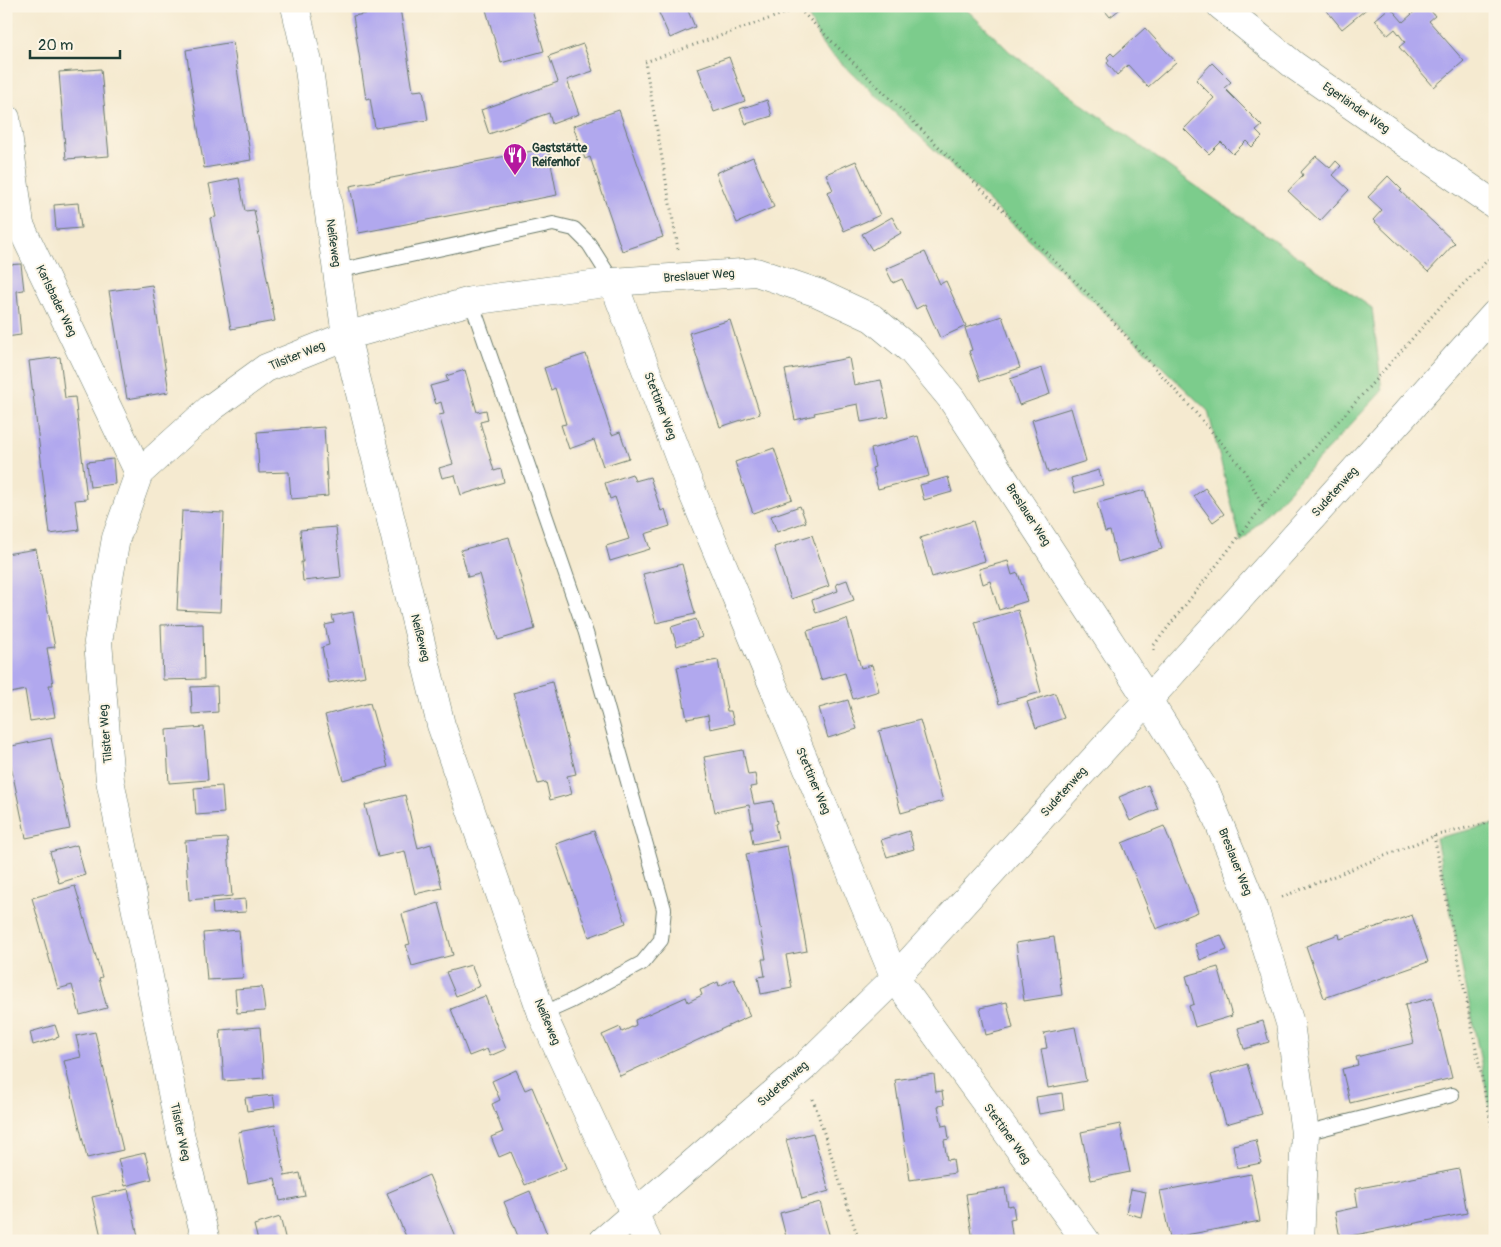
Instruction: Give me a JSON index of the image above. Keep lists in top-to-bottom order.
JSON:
{
  "streets": {
    "street": [
      "Egerländer Weg",
      "Neißeweg",
      "Breslauer Weg",
      "Karlsbader Weg",
      "Tilsiter Weg",
      "Stettiner Weg",
      "Sudetenweg"
    ]
  },
  "crossings": [
    ["Neißeweg", "Breslauer Weg"],
    ["Neißeweg", "Tilsiter Weg"],
    ["Neißeweg", "Sudetenweg"],
    ["Breslauer Weg", "Tilsiter Weg"],
    ["Breslauer Weg", "Stettiner Weg"],
    ["Breslauer Weg", "Sudetenweg"],
    ["Karlsbader Weg", "Tilsiter Weg"],
    ["Stettiner Weg", "Sudetenweg"]
  ],
  "places": {
    "restaurant": ["Gaststätte Reifenhof"]
  },
  "scale_bar": "20 m"
}
